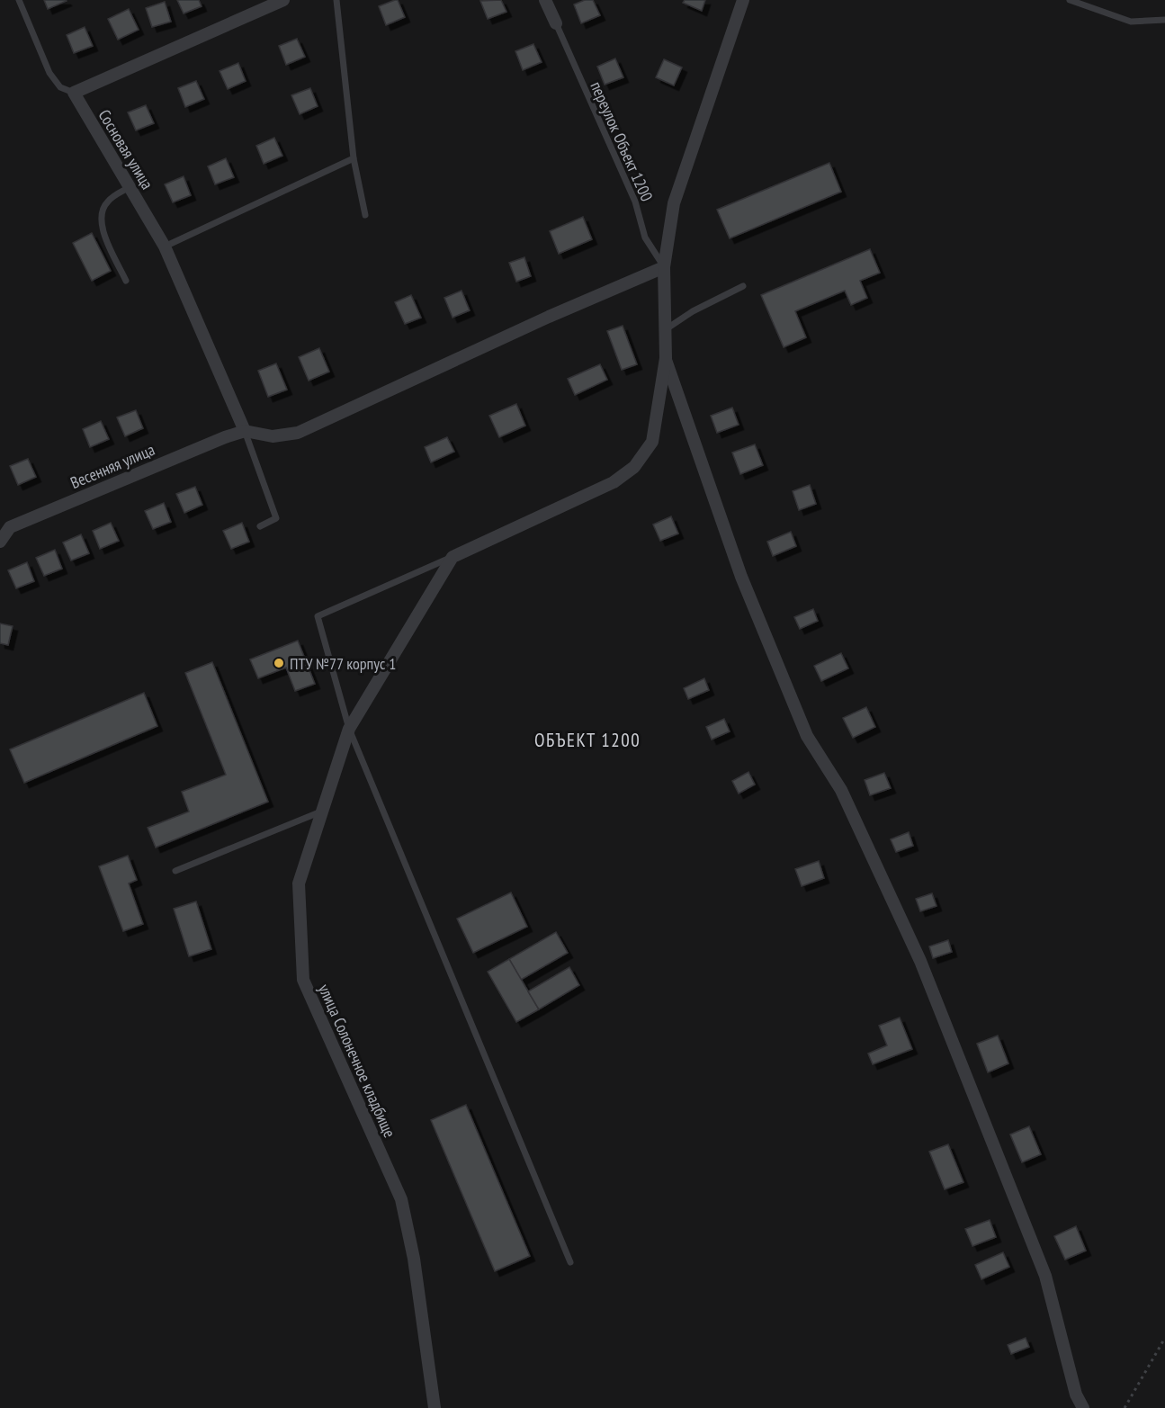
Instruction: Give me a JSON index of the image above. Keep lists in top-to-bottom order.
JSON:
{
  "streets": {
    "street": ["Сосновая улица", "Весенняя улица", "улица Солонечное кладбище"],
    "lane": ["переулок Объект 1200"]
  },
  "crossings": [
    ["Сосновая улица", "Весенняя улица"]
  ],
  "districts": ["ОБЪЕКТ 1200"],
  "places": ["ПТУ №77 корпус 1"]
}
